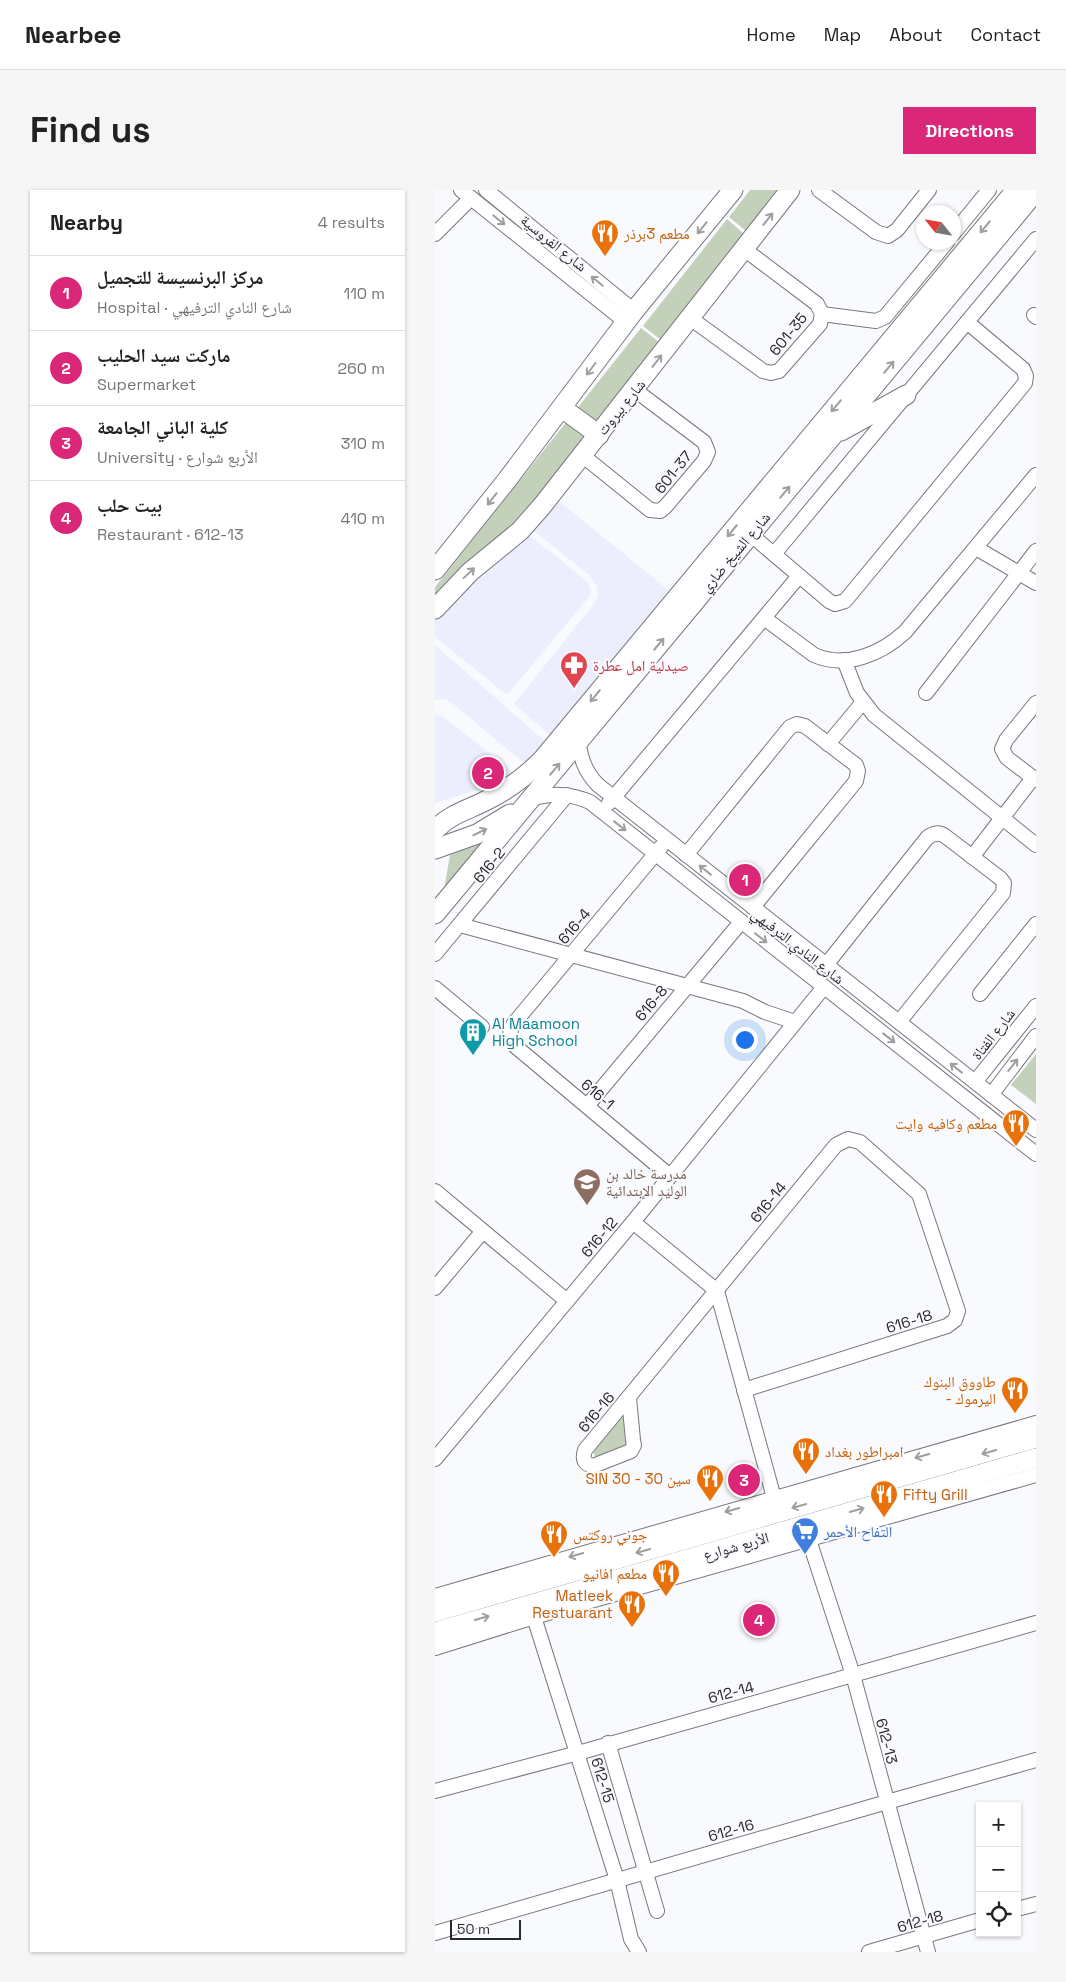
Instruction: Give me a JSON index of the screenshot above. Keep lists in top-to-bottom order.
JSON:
{
  "streets": {
    "main road": ["شارع بيروت", "شارع الشيخ ضاري", "الأربع شوارع"],
    "street": [
      "شارع الفروسية",
      "601-35",
      "601-37",
      "616-2",
      "616-4",
      "شارع النادي الترفيهي",
      "616-8",
      "شارع الفتاة",
      "616-1",
      "616-14",
      "616-12",
      "616-18",
      "616-16",
      "612-14",
      "612-13",
      "612-15",
      "612-16",
      "612-18"
    ]
  },
  "crossings": [
    ["601-35", "شارع بيروت"],
    ["شارع بيروت", "601-37"],
    ["شارع الشيخ ضاري", "شارع النادي الترفيهي"],
    ["616-2", "شارع النادي الترفيهي"],
    ["616-4", "شارع النادي الترفيهي"],
    ["616-4", "616-1"],
    ["شارع النادي الترفيهي", "616-8"],
    ["شارع النادي الترفيهي", "شارع الفتاة"],
    ["شارع النادي الترفيهي", "616-12"],
    ["616-8", "616-1"],
    ["616-1", "616-12"],
    ["616-14", "616-18"],
    ["616-14", "616-16"],
    ["612-14", "612-13"],
    ["612-14", "612-15"],
    ["612-13", "612-16"],
    ["612-13", "612-18"],
    ["612-15", "612-16"]
  ],
  "places": {
    "restaurant": [
      "مطعم 3برذر",
      "مطعم وكافيه وايت",
      "طاووق البنوك - اليرموك",
      "امبراطور بغداد",
      "SIN 30 - سين 30",
      "Fifty Grill",
      "جوني روكتس",
      "مطعم افانيو",
      "Matleek Restuarant"
    ],
    "pharmacy": ["صيدلية امل عطرة"],
    "building": ["Al Maamoon High School"],
    "school or university": ["مدرسة خالد بن الوليد الإبتدائية"],
    "supermarket": ["التفاح الأحمر"]
  },
  "scale_bar": "50 m",
  "north": "top left",
  "page": {
    "header": "Nearbee",
    "nav": [
      "Home",
      "Map",
      "About",
      "Contact"
    ],
    "buttons": "Directions",
    "title": "Find us",
    "heading": ["Nearby", "4 results"],
    "list": [
      {
        "mark": "1",
        "name": "مركز البرنسيسة للتجميل",
        "note": "Hospital · شارع النادي الترفيهي",
        "value": "110 m"
      },
      {
        "mark": "2",
        "name": "ماركت سيد الحليب",
        "note": "Supermarket",
        "value": "260 m"
      },
      {
        "mark": "3",
        "name": "كلية الباني الجامعة",
        "note": "University · الأربع شوارع",
        "value": "310 m"
      },
      {
        "mark": "4",
        "name": "بيت حلب",
        "note": "Restaurant · 612-13",
        "value": "410 m"
      }
    ],
    "pins": [
      "2",
      "1",
      "3",
      "4"
    ],
    "map_buttons": ["+", "−"],
    "scale": "50 m"
  }
}
